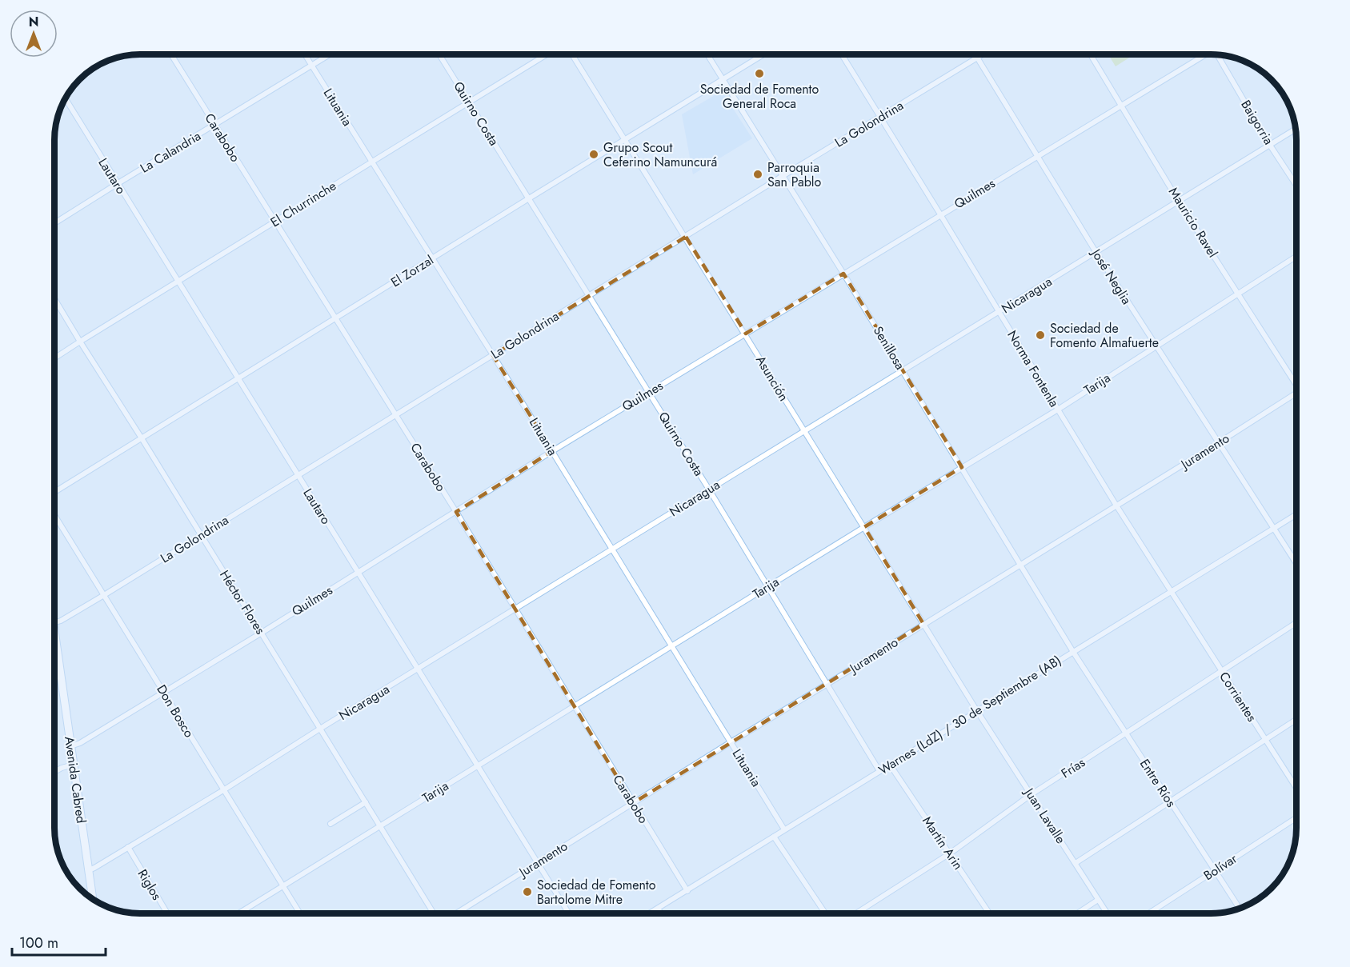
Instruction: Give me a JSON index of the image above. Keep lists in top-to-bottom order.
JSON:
{
  "streets": {
    "street": [
      "Lituania",
      "Quirno Costa",
      "Baigorria",
      "La Golondrina",
      "Carabobo",
      "La Calandria",
      "Lautaro",
      "Quilmes",
      "El Churrinche",
      "Mauricio Ravel",
      "El Zorzal",
      "José Neglia",
      "Nicaragua",
      "Senillosa",
      "Norma Fontenla",
      "Asunción",
      "Tarija",
      "Juramento",
      "Héctor Flores",
      "Corrientes",
      "Don Bosco",
      "Warnes (LdZ) / 30 de Septiembre (AB)",
      "Frías",
      "Avenida Cabred",
      "Entre Ríos",
      "Juan Lavalle",
      "Martín Arin",
      "Bolívar",
      "Riglos"
    ]
  },
  "crossings": [
    ["Lituania", "La Golondrina"],
    ["Lituania", "La Calandria"],
    ["Lituania", "Quilmes"],
    ["Lituania", "El Churrinche"],
    ["Lituania", "El Zorzal"],
    ["Lituania", "Nicaragua"],
    ["Lituania", "Tarija"],
    ["Lituania", "Juramento"],
    ["Lituania", "Warnes (LdZ) / 30 de Septiembre (AB)"],
    ["Quirno Costa", "La Golondrina"],
    ["Quirno Costa", "Quilmes"],
    ["Quirno Costa", "El Churrinche"],
    ["Quirno Costa", "El Zorzal"],
    ["Quirno Costa", "Nicaragua"],
    ["Quirno Costa", "Tarija"],
    ["Quirno Costa", "Juramento"],
    ["Quirno Costa", "Warnes (LdZ) / 30 de Septiembre (AB)"],
    ["Baigorria", "Nicaragua"],
    ["La Golondrina", "Carabobo"],
    ["La Golondrina", "Lautaro"],
    ["La Golondrina", "José Neglia"],
    ["La Golondrina", "Senillosa"],
    ["La Golondrina", "Norma Fontenla"],
    ["La Golondrina", "Asunción"],
    ["La Golondrina", "Héctor Flores"],
    ["La Golondrina", "Don Bosco"],
    ["Carabobo", "La Calandria"],
    ["Carabobo", "Quilmes"],
    ["Carabobo", "El Churrinche"],
    ["Carabobo", "El Zorzal"],
    ["Carabobo", "Nicaragua"],
    ["Carabobo", "Tarija"],
    ["Carabobo", "Juramento"],
    ["Carabobo", "Warnes (LdZ) / 30 de Septiembre (AB)"],
    ["La Calandria", "Lautaro"],
    ["Lautaro", "Quilmes"],
    ["Lautaro", "El Churrinche"],
    ["Lautaro", "El Zorzal"],
    ["Lautaro", "Nicaragua"],
    ["Lautaro", "Tarija"],
    ["Lautaro", "Juramento"],
    ["Quilmes", "Mauricio Ravel"],
    ["Quilmes", "José Neglia"],
    ["Quilmes", "Senillosa"],
    ["Quilmes", "Norma Fontenla"],
    ["Quilmes", "Asunción"],
    ["Quilmes", "Héctor Flores"],
    ["Quilmes", "Don Bosco"],
    ["Quilmes", "Avenida Cabred"],
    ["El Churrinche", "Héctor Flores"],
    ["Mauricio Ravel", "Nicaragua"],
    ["Mauricio Ravel", "Tarija"],
    ["El Zorzal", "Senillosa"],
    ["El Zorzal", "Asunción"],
    ["El Zorzal", "Héctor Flores"],
    ["José Neglia", "Nicaragua"],
    ["José Neglia", "Tarija"],
    ["José Neglia", "Juramento"],
    ["José Neglia", "Warnes (LdZ) / 30 de Septiembre (AB)"],
    ["Nicaragua", "Senillosa"],
    ["Nicaragua", "Norma Fontenla"],
    ["Nicaragua", "Asunción"],
    ["Nicaragua", "Héctor Flores"],
    ["Nicaragua", "Don Bosco"],
    ["Nicaragua", "Avenida Cabred"],
    ["Nicaragua", "Riglos"],
    ["Senillosa", "Tarija"],
    ["Senillosa", "Juramento"],
    ["Senillosa", "Warnes (LdZ) / 30 de Septiembre (AB)"],
    ["Senillosa", "Entre Ríos"],
    ["Norma Fontenla", "Tarija"],
    ["Norma Fontenla", "Juramento"],
    ["Norma Fontenla", "Corrientes"],
    ["Norma Fontenla", "Warnes (LdZ) / 30 de Septiembre (AB)"],
    ["Asunción", "Tarija"],
    ["Asunción", "Juramento"],
    ["Asunción", "Warnes (LdZ) / 30 de Septiembre (AB)"],
    ["Asunción", "Juan Lavalle"],
    ["Tarija", "Héctor Flores"],
    ["Tarija", "Don Bosco"],
    ["Corrientes", "Warnes (LdZ) / 30 de Septiembre (AB)"],
    ["Corrientes", "Frías"],
    ["Warnes (LdZ) / 30 de Septiembre (AB)", "Entre Ríos"],
    ["Warnes (LdZ) / 30 de Septiembre (AB)", "Juan Lavalle"],
    ["Warnes (LdZ) / 30 de Septiembre (AB)", "Martín Arin"],
    ["Frías", "Entre Ríos"],
    ["Frías", "Juan Lavalle"],
    ["Frías", "Martín Arin"],
    ["Entre Ríos", "Bolívar"]
  ],
  "places": [
    "Sociedad de Fomento General Roca",
    "Grupo Scout Ceferino Namuncurá",
    "Parroquia San Pablo",
    "Sociedad de Fomento Almafuerte",
    "Sociedad de Fomento Bartolome Mitre"
  ],
  "scale_bar": "100 m",
  "north": "top"
}
